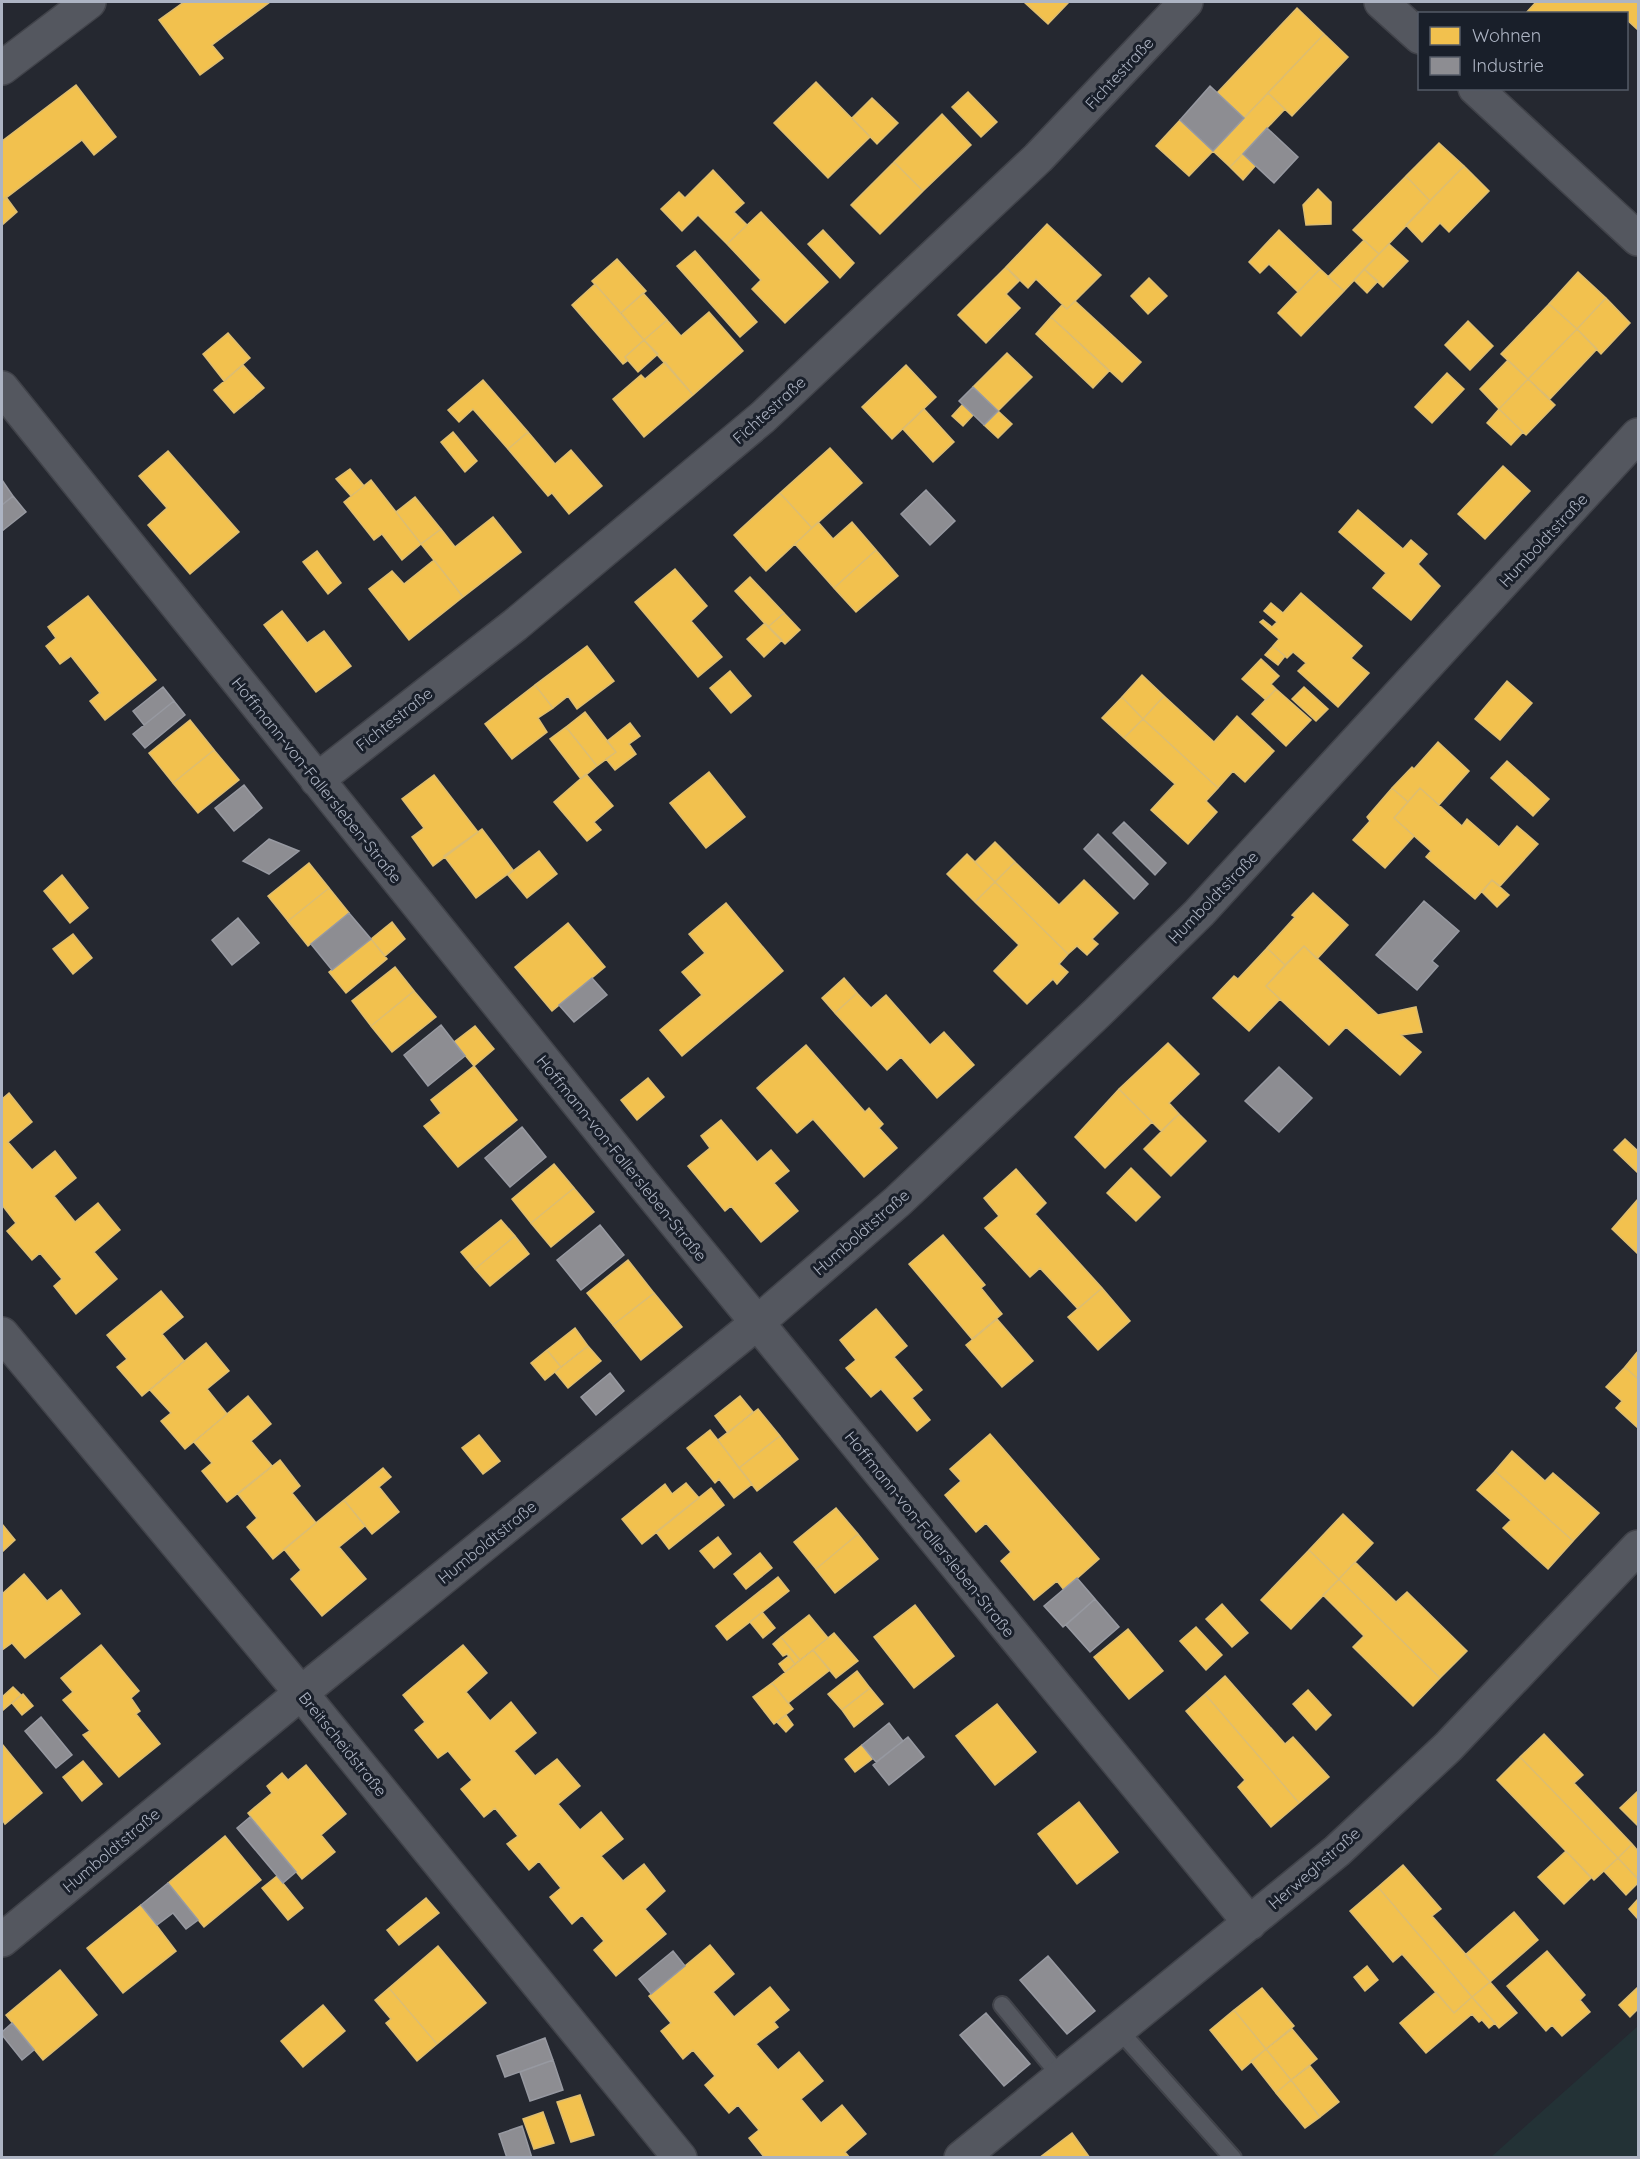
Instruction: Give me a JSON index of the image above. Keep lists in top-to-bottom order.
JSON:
{
  "streets": {
    "street": [
      "Fichtestraße",
      "Humboldtstraße",
      "Hoffmann-von-Fallersleben-Straße",
      "Breitscheidstraße",
      "Herweghstraße"
    ]
  },
  "crossings": [
    ["Fichtestraße", "Hoffmann-von-Fallersleben-Straße"],
    ["Humboldtstraße", "Hoffmann-von-Fallersleben-Straße"],
    ["Humboldtstraße", "Breitscheidstraße"],
    ["Hoffmann-von-Fallersleben-Straße", "Herweghstraße"]
  ],
  "legend": ["Wohnen", "Industrie"]
}
